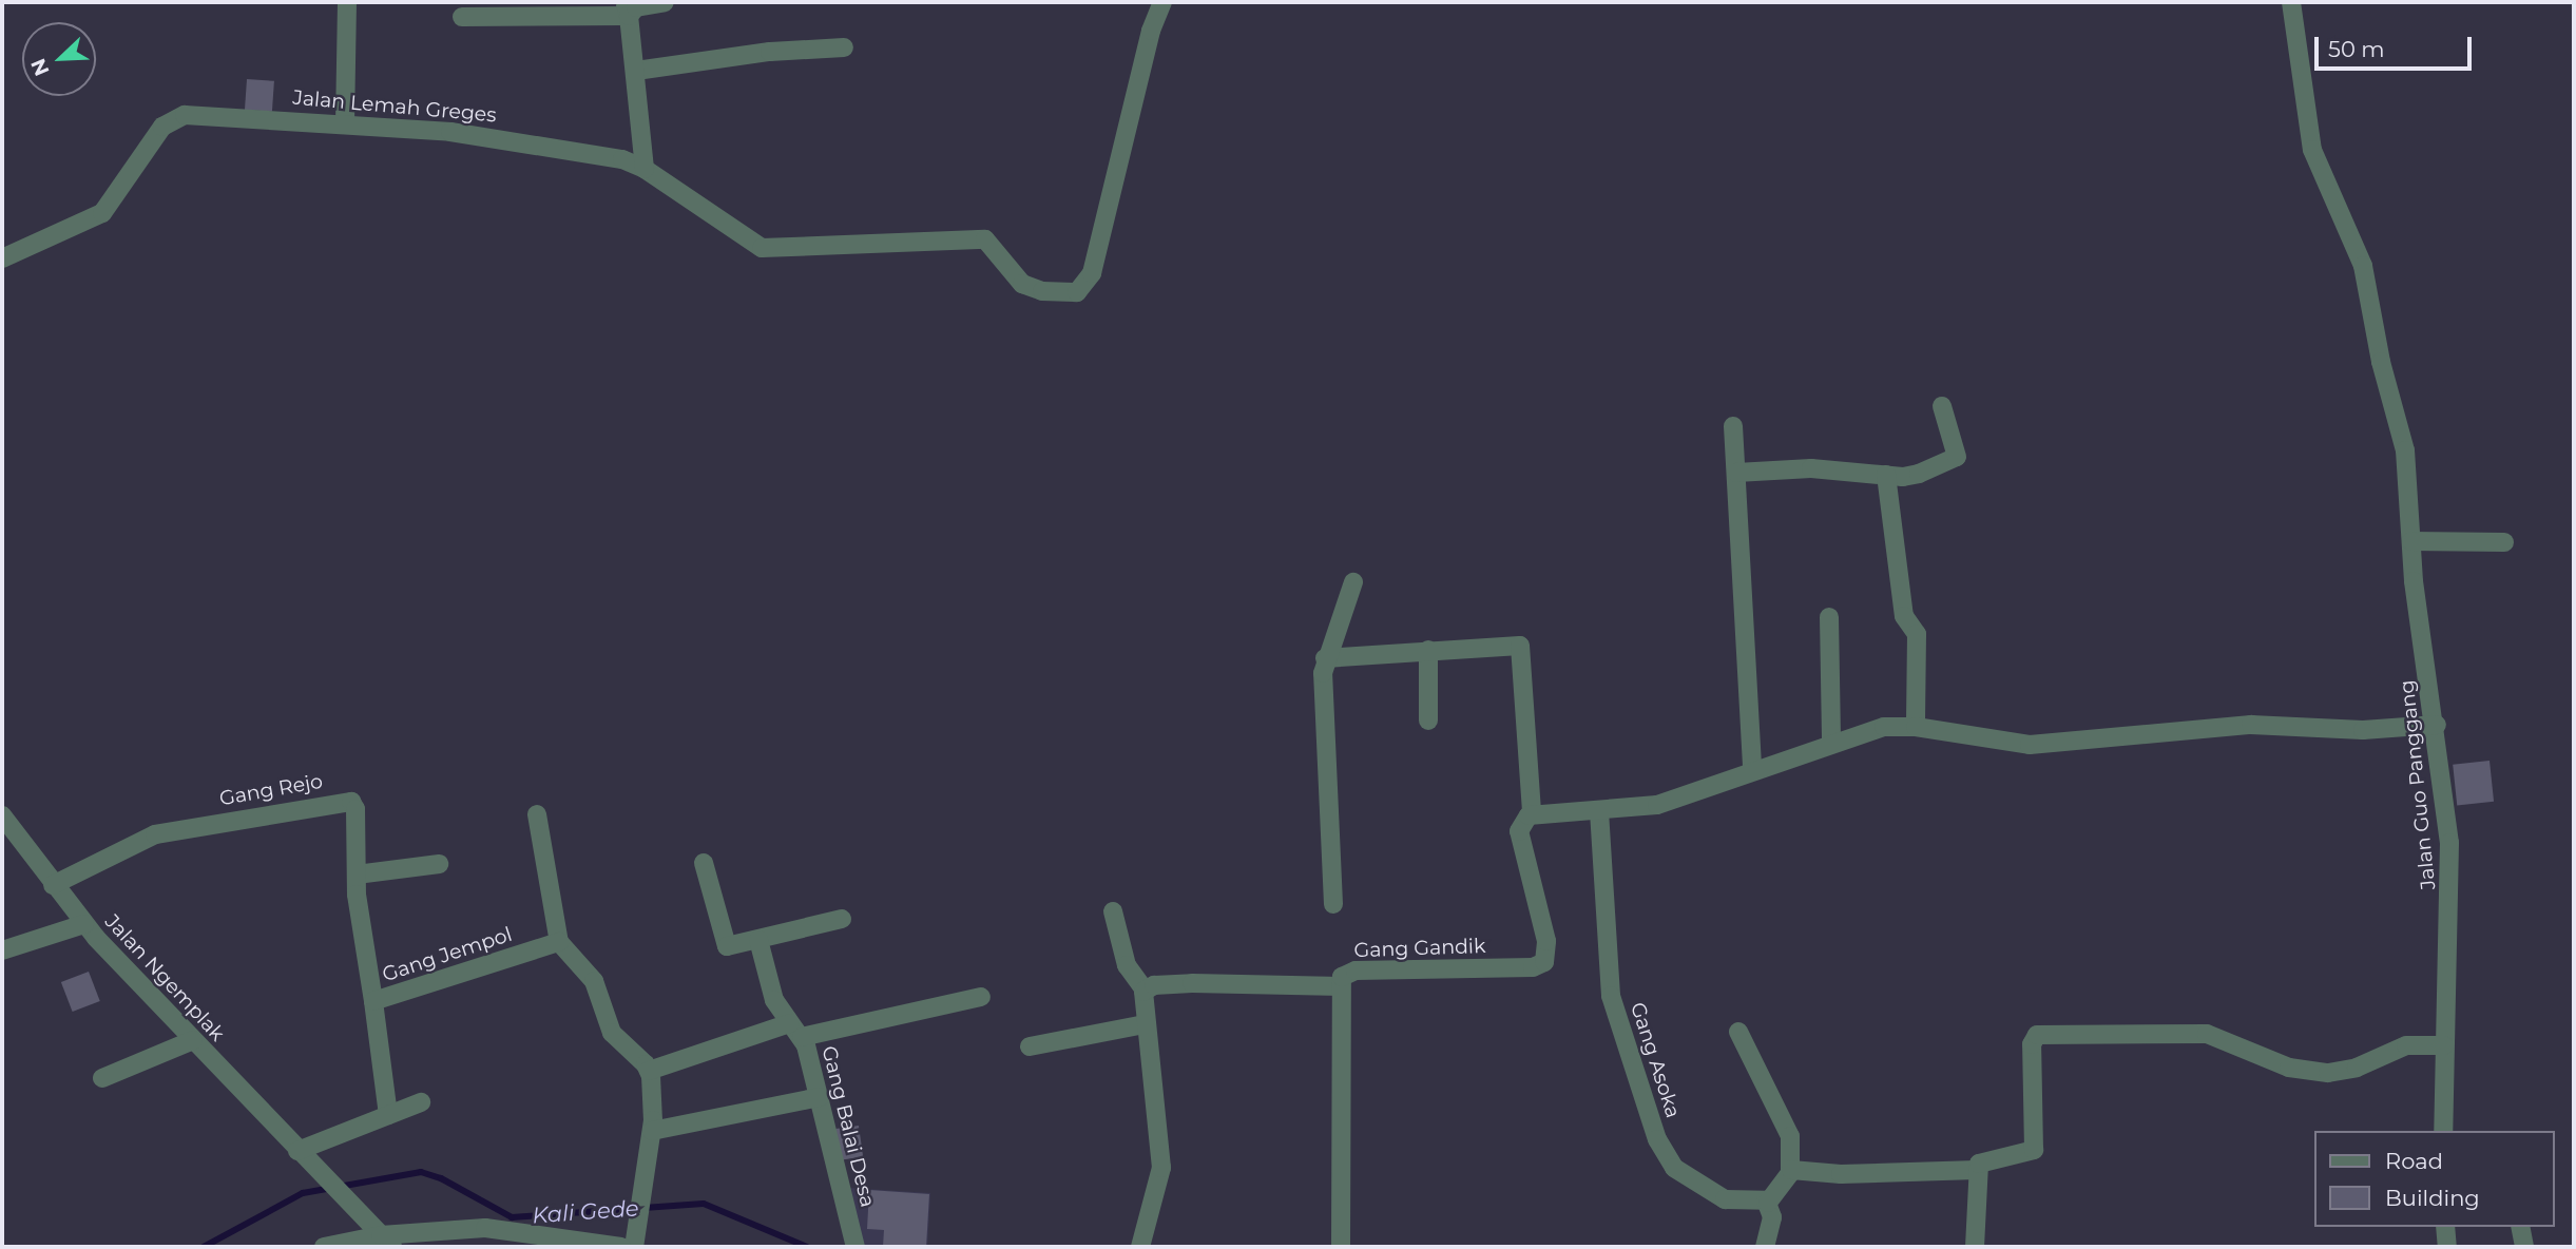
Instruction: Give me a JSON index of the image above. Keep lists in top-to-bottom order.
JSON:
{
  "streets": {
    "street": [
      "Jalan Lemah Greges",
      "Jalan Guo Panggang",
      "Gang Rejo",
      "Gang Gandik",
      "Gang Jempol",
      "Jalan Ngemplak",
      "Gang Asoka",
      "Gang Balai Desa"
    ]
  },
  "crossings": [
    ["Gang Rejo", "Gang Jempol"],
    ["Gang Rejo", "Jalan Ngemplak"]
  ],
  "water": ["Kali Gede"],
  "legend": ["Road", "Building"],
  "scale_bar": "50 m",
  "north": "bottom left"
}
